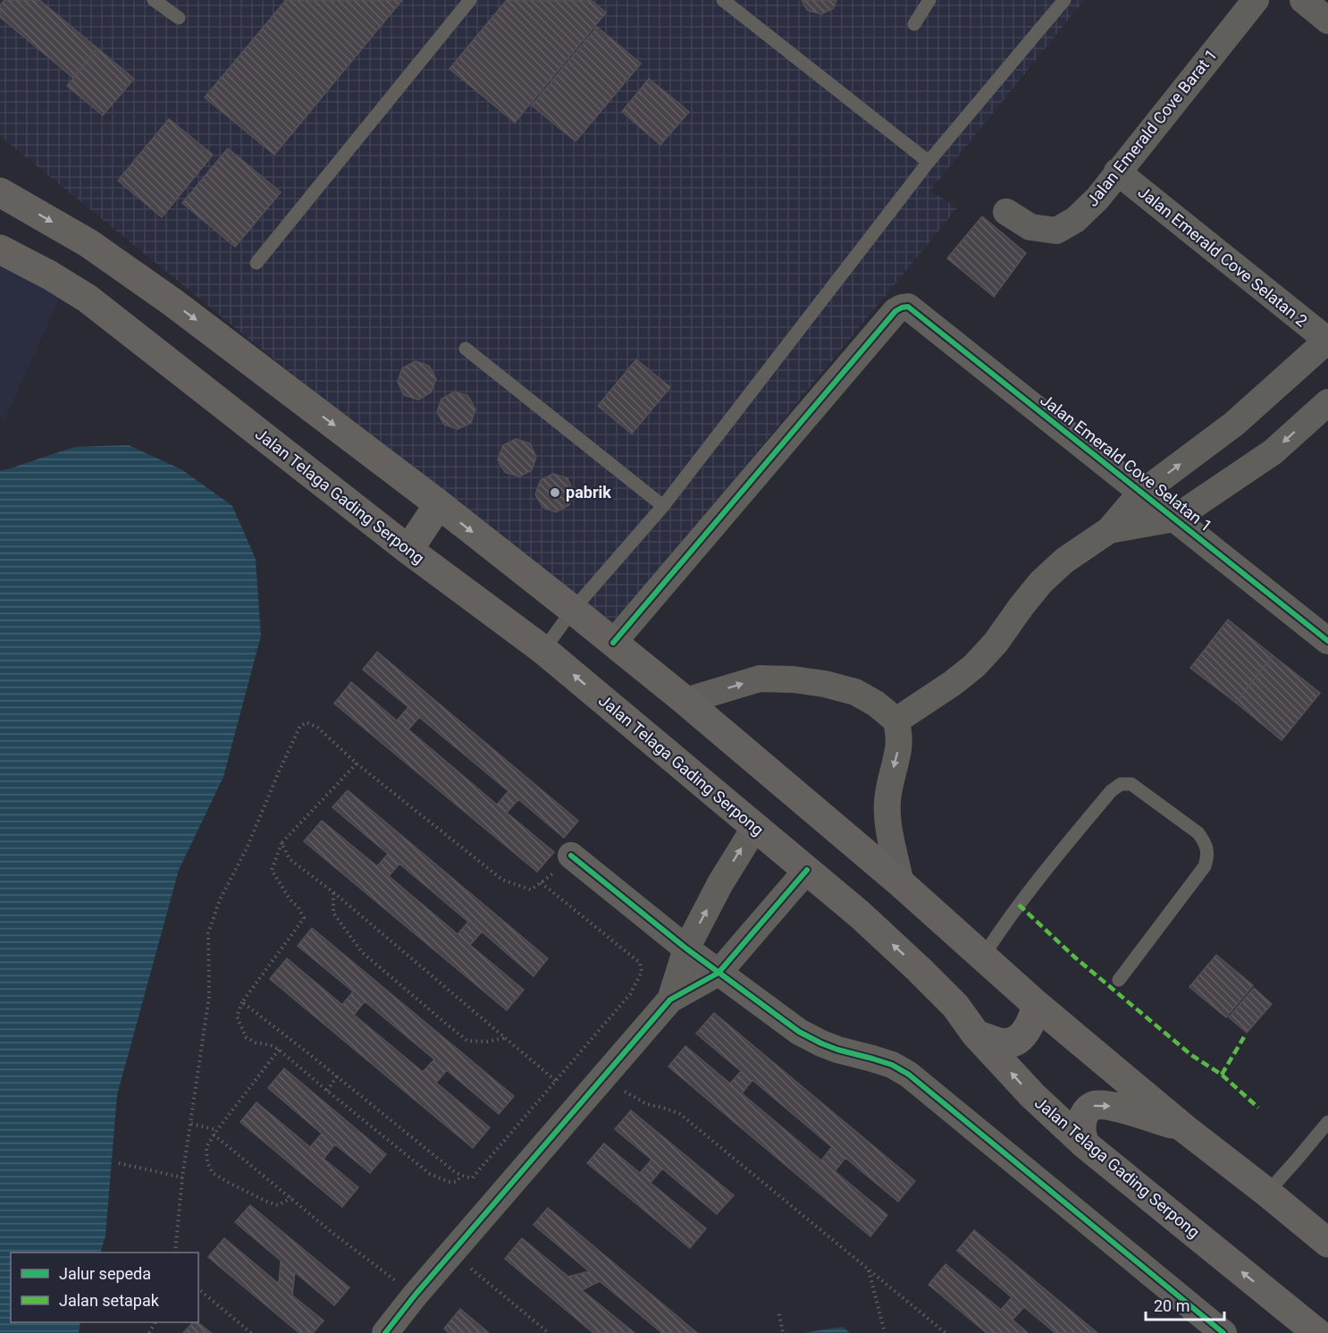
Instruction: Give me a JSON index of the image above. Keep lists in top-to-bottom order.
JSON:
{
  "streets": {
    "main road": ["Jalan Telaga Gading Serpong"],
    "street": ["Jalan Emerald Cove Barat 1", "Jalan Emerald Cove Selatan 2", "Jalan Emerald Cove Selatan 1"]
  },
  "crossings": [
    ["Jalan Emerald Cove Barat 1", "Jalan Emerald Cove Selatan 2"]
  ],
  "places": ["pabrik"],
  "legend": ["Jalur sepeda", "Jalan setapak"],
  "scale_bar": "20 m"
}
